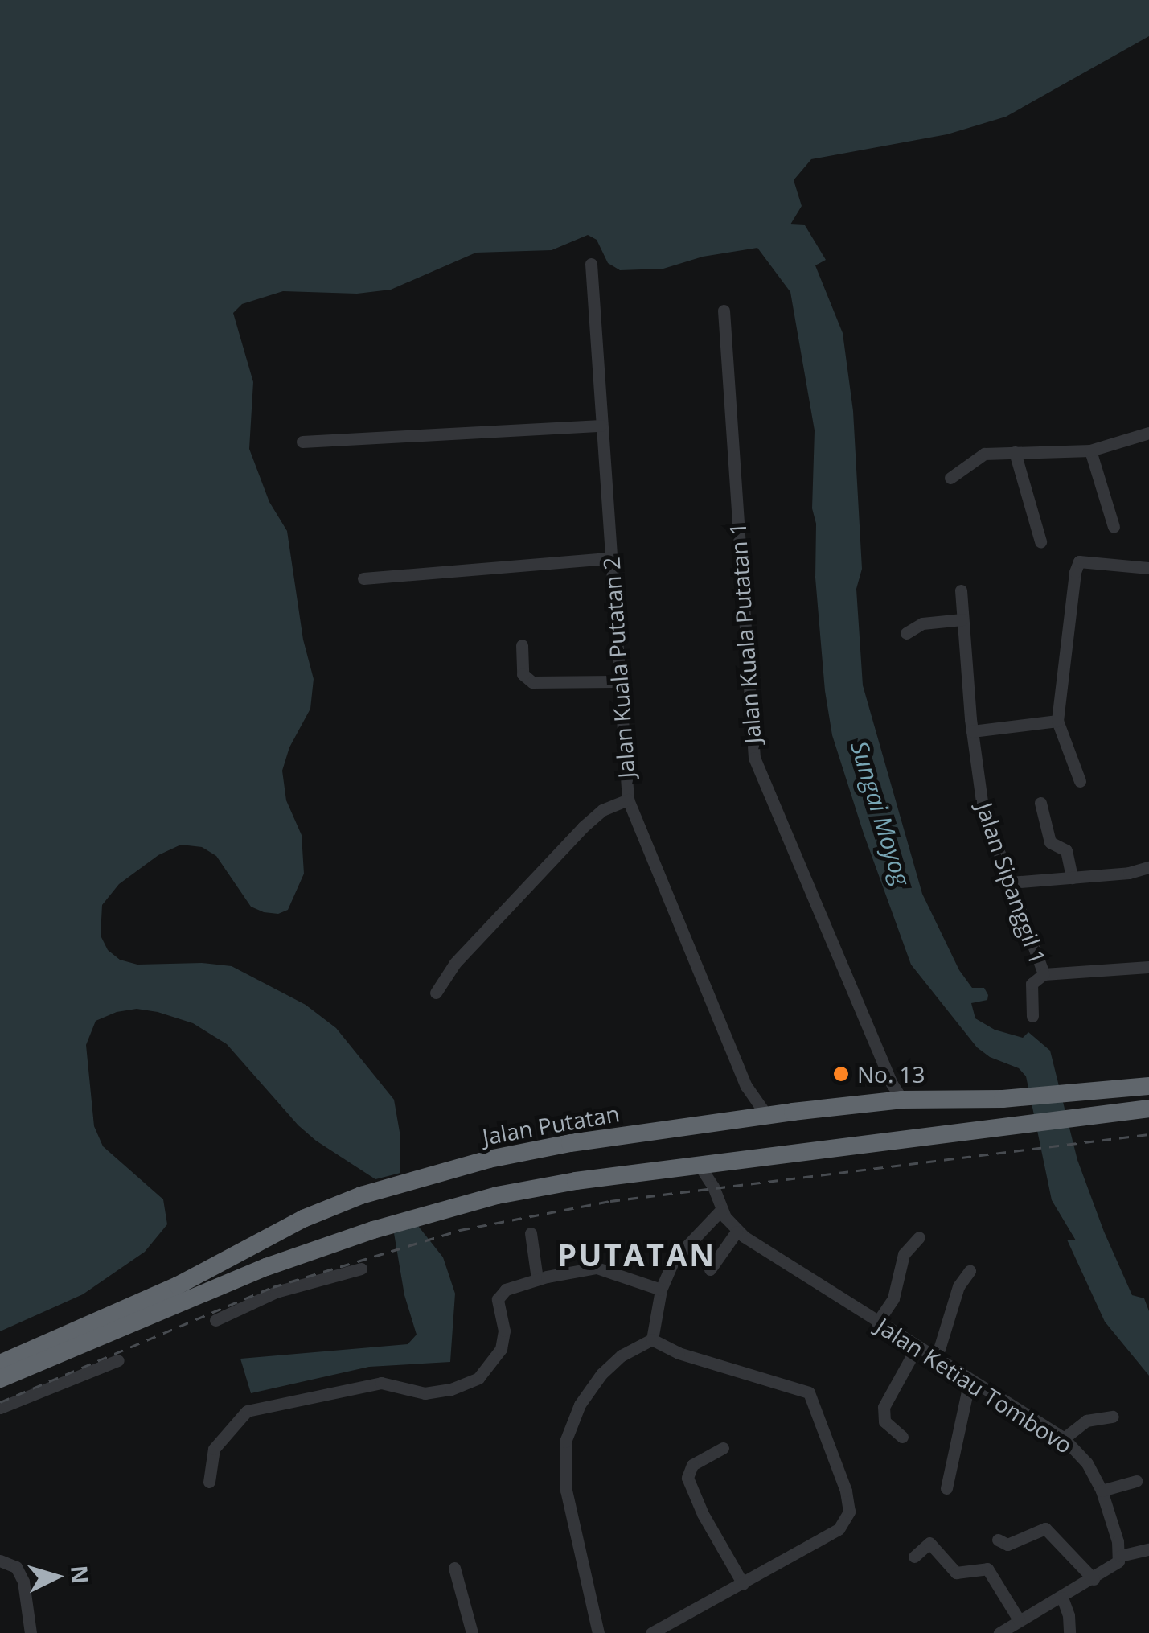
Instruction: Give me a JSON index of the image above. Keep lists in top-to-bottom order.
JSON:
{
  "streets": {
    "highway": ["Jalan Putatan"],
    "street": [
      "Jalan Kuala Putatan 1",
      "Jalan Kuala Putatan 2",
      "Jalan Sipanggil 1",
      "Jalan Ketiau Tombovo"
    ]
  },
  "crossings": [
    ["Jalan Kuala Putatan 1", "Jalan Putatan"],
    ["Jalan Kuala Putatan 2", "Jalan Putatan"]
  ],
  "districts": ["PUTATAN"],
  "water": ["Sungai Moyog"],
  "places": ["No. 13"],
  "north": "right"
}
